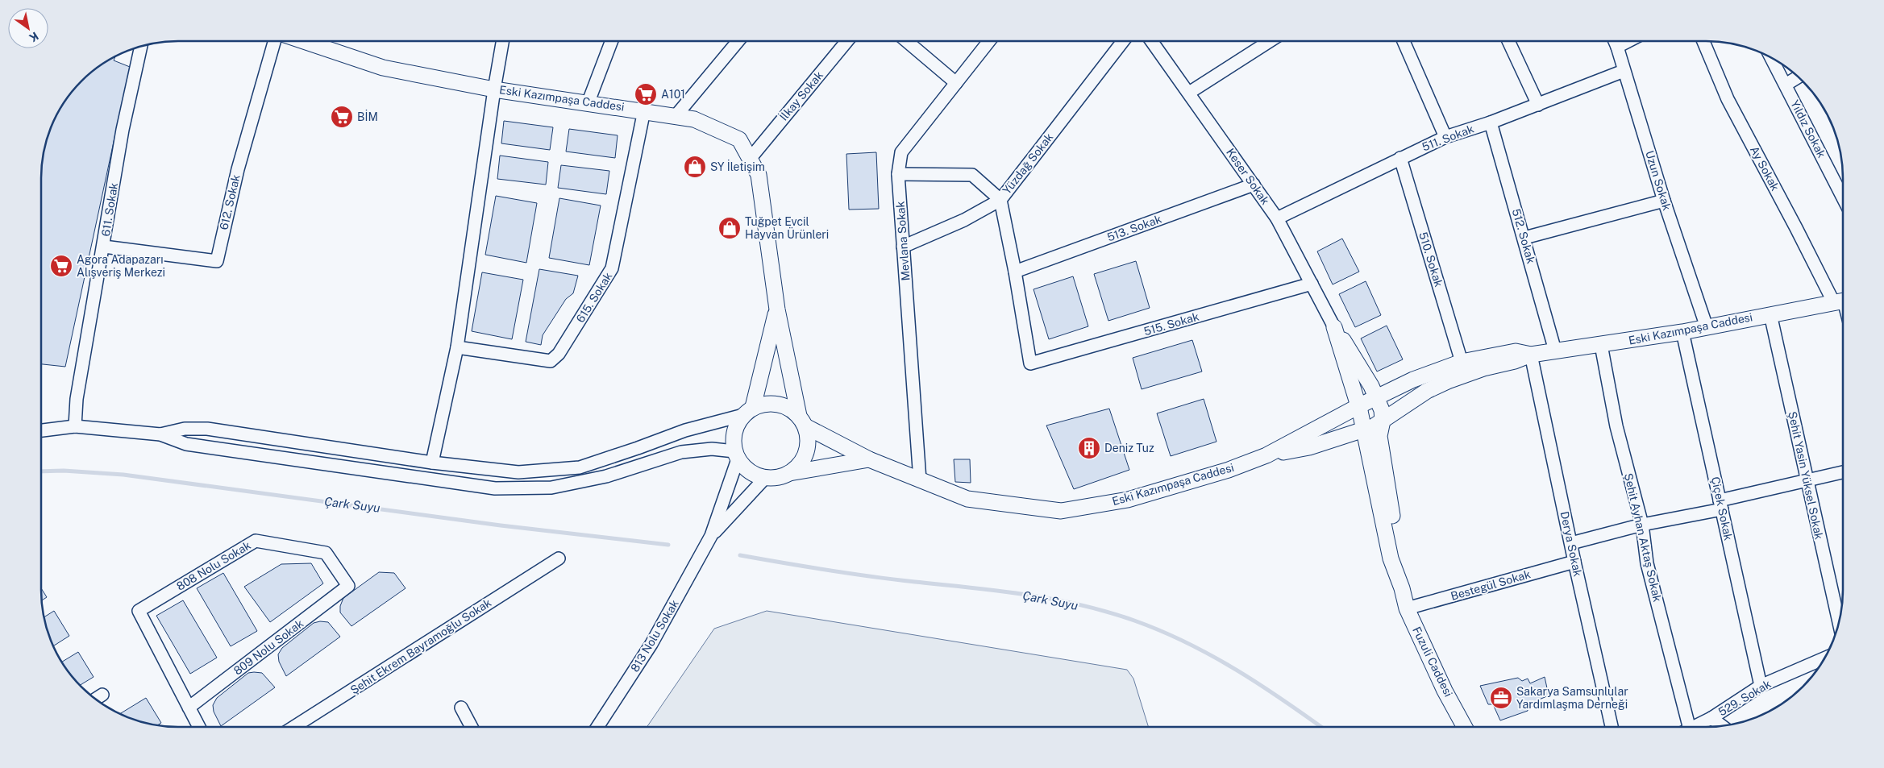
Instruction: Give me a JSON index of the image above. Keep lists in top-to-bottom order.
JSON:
{
  "streets": {
    "street": [
      "İlkay Sokak",
      "Eski Kazımpaşa Caddesi",
      "Yıldız Sokak",
      "511. Sokak",
      "Yüzdağ Sokak",
      "Ay Sokak",
      "Keser Sokak",
      "Uzun Sokak",
      "612. Sokak",
      "611. Sokak",
      "513. Sokak",
      "512. Sokak",
      "Mevlana Sokak",
      "510. Sokak",
      "615. Sokak",
      "515. Sokak",
      "Şehit Yasin Yüksel Sokak",
      "Çiçek Sokak",
      "Şehit Ayhan Aktaş Sokak",
      "Derya Sokak",
      "808 Nolu Sokak",
      "Bestegül Sokak",
      "813 Nolu Sokak",
      "Şehit Ekrem Bayramoğlu Sokak",
      "809 Nolu Sokak",
      "Fuzuli Caddesi",
      "529. Sokak"
    ]
  },
  "crossings": [
    ["İlkay Sokak", "Eski Kazımpaşa Caddesi"],
    ["Eski Kazımpaşa Caddesi", "Ay Sokak"],
    ["Eski Kazımpaşa Caddesi", "Uzun Sokak"],
    ["Eski Kazımpaşa Caddesi", "512. Sokak"],
    ["Eski Kazımpaşa Caddesi", "Mevlana Sokak"],
    ["Eski Kazımpaşa Caddesi", "510. Sokak"],
    ["Eski Kazımpaşa Caddesi", "615. Sokak"],
    ["Eski Kazımpaşa Caddesi", "Şehit Yasin Yüksel Sokak"],
    ["Eski Kazımpaşa Caddesi", "Çiçek Sokak"],
    ["Eski Kazımpaşa Caddesi", "Şehit Ayhan Aktaş Sokak"],
    ["Eski Kazımpaşa Caddesi", "Derya Sokak"],
    ["511. Sokak", "Keser Sokak"],
    ["511. Sokak", "Uzun Sokak"],
    ["511. Sokak", "512. Sokak"],
    ["511. Sokak", "510. Sokak"],
    ["Yüzdağ Sokak", "513. Sokak"],
    ["Yüzdağ Sokak", "515. Sokak"],
    ["Keser Sokak", "513. Sokak"],
    ["Keser Sokak", "515. Sokak"],
    ["612. Sokak", "611. Sokak"],
    ["Çiçek Sokak", "529. Sokak"],
    ["Derya Sokak", "Bestegül Sokak"],
    ["808 Nolu Sokak", "809 Nolu Sokak"],
    ["Bestegül Sokak", "Fuzuli Caddesi"]
  ],
  "water": ["Çark Suyu"],
  "places": {
    "supermarket": ["A101", "BİM", "Agora Adapazarı Alışveriş Merkezi"],
    "shop": ["SY İletişim", "Tuğpet Evcil Hayvan Ürünleri"],
    "building": ["Deniz Tuz"],
    "office": ["Sakarya Samsunlular Yardımlaşma Derneği"]
  },
  "north": "bottom right"
}
